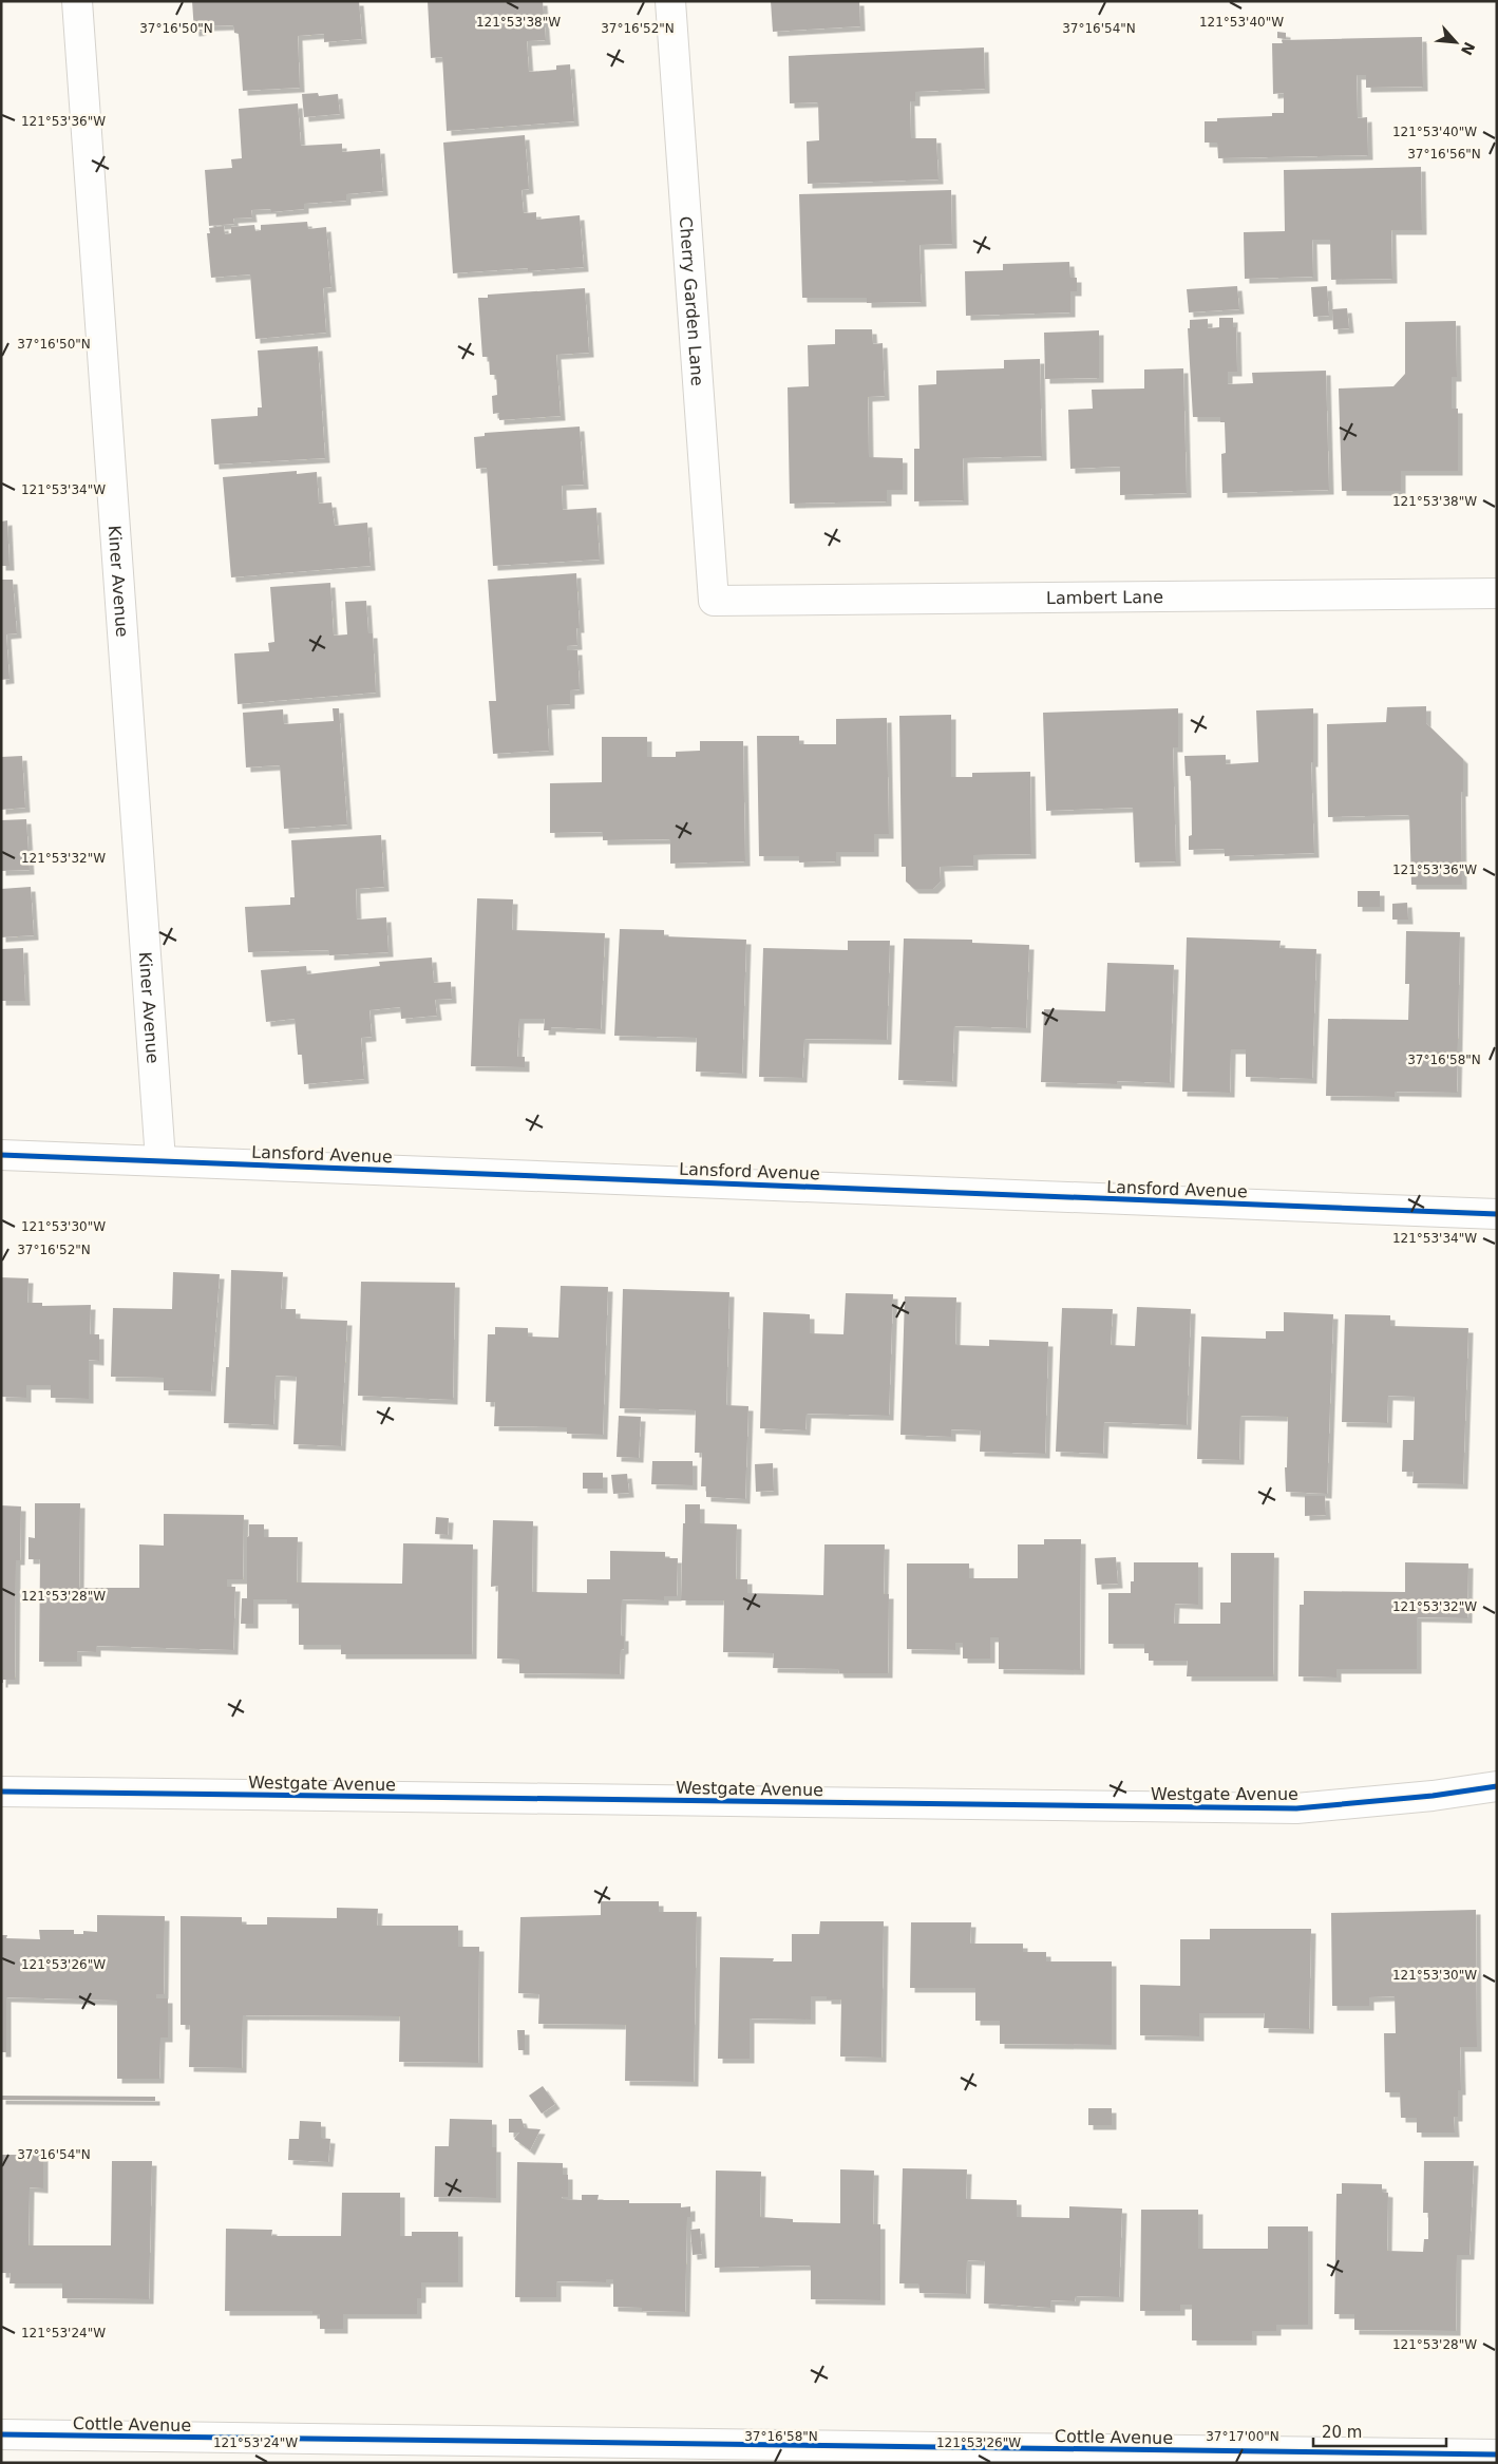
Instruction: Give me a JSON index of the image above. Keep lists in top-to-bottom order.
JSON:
{
  "streets": {
    "street": [
      "Cherry Garden Lane",
      "Kiner Avenue",
      "Lambert Lane",
      "Lansford Avenue",
      "Westgate Avenue",
      "Cottle Avenue"
    ]
  },
  "crossings": [
    ["Cherry Garden Lane", "Lambert Lane"],
    ["Kiner Avenue", "Lansford Avenue"]
  ],
  "scale_bar": "20 m",
  "north": "bottom right",
  "coordinates": [
    "121°53'38\"W",
    "121°53'40\"W",
    "37°16'50\"N",
    "37°16'52\"N",
    "37°16'54\"N",
    "121°53'36\"W",
    "37°16'56\"N",
    "121°53'34\"W",
    "121°53'32\"W",
    "37°16'58\"N",
    "121°53'30\"W",
    "121°53'28\"W",
    "121°53'26\"W",
    "121°53'24\"W",
    "37°17'00\"N"
  ]
}
